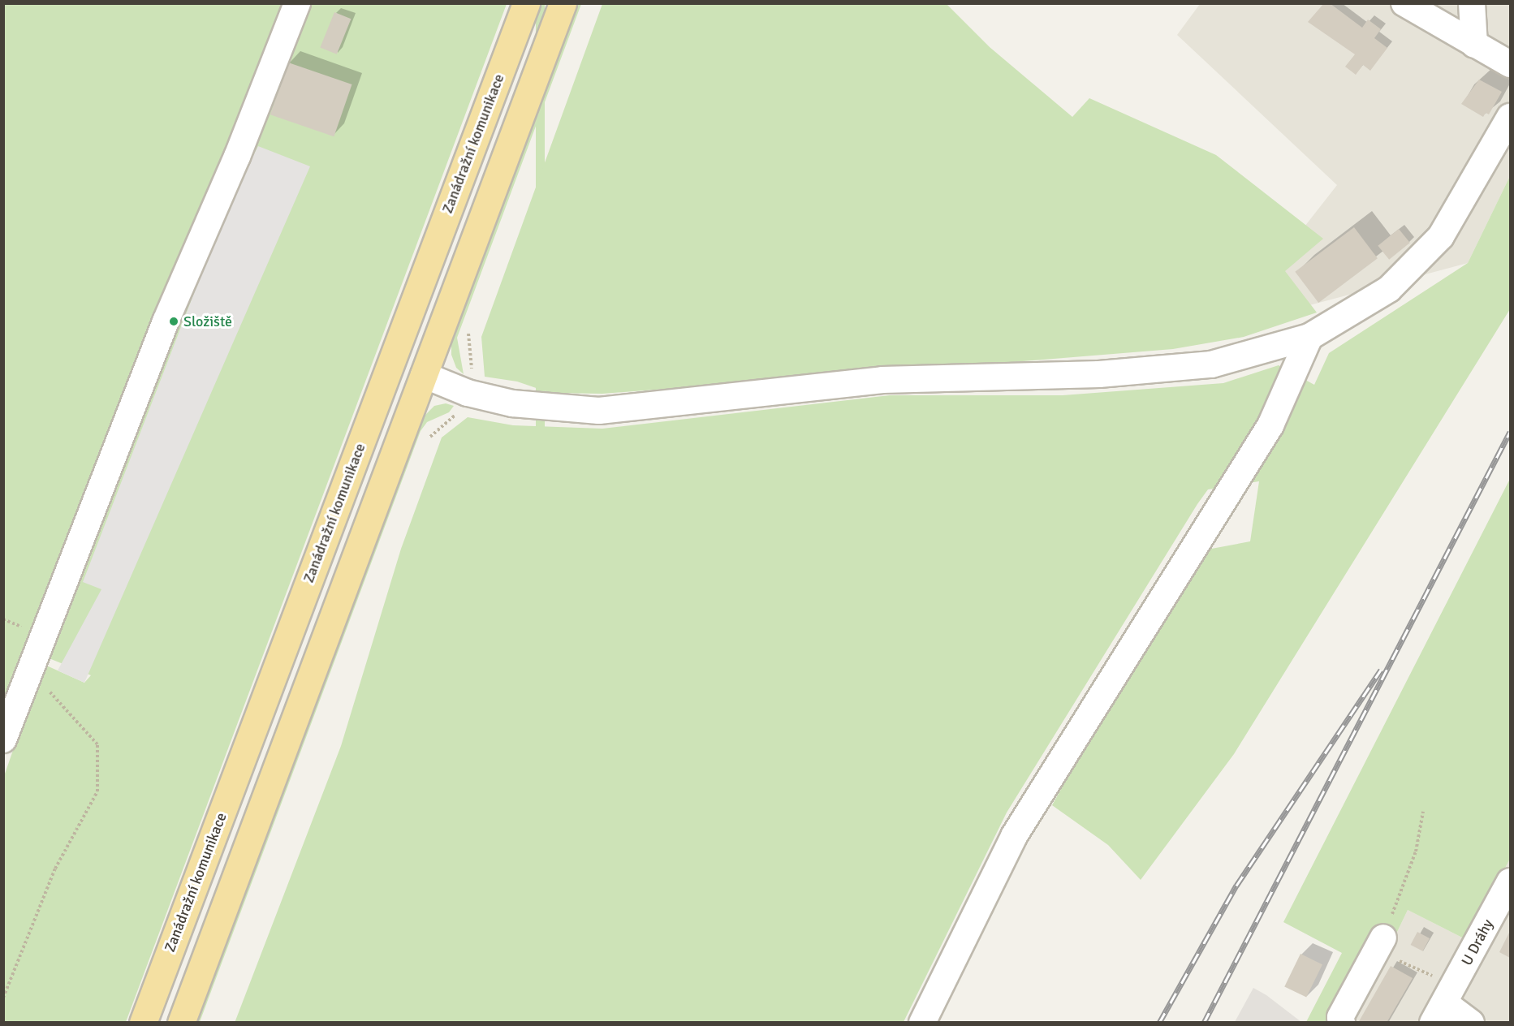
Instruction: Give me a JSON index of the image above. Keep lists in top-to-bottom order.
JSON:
{
  "streets": {
    "main road": ["Zanádražní komunikace"],
    "street": ["U Dráhy"]
  },
  "places": ["Složiště"]
}
